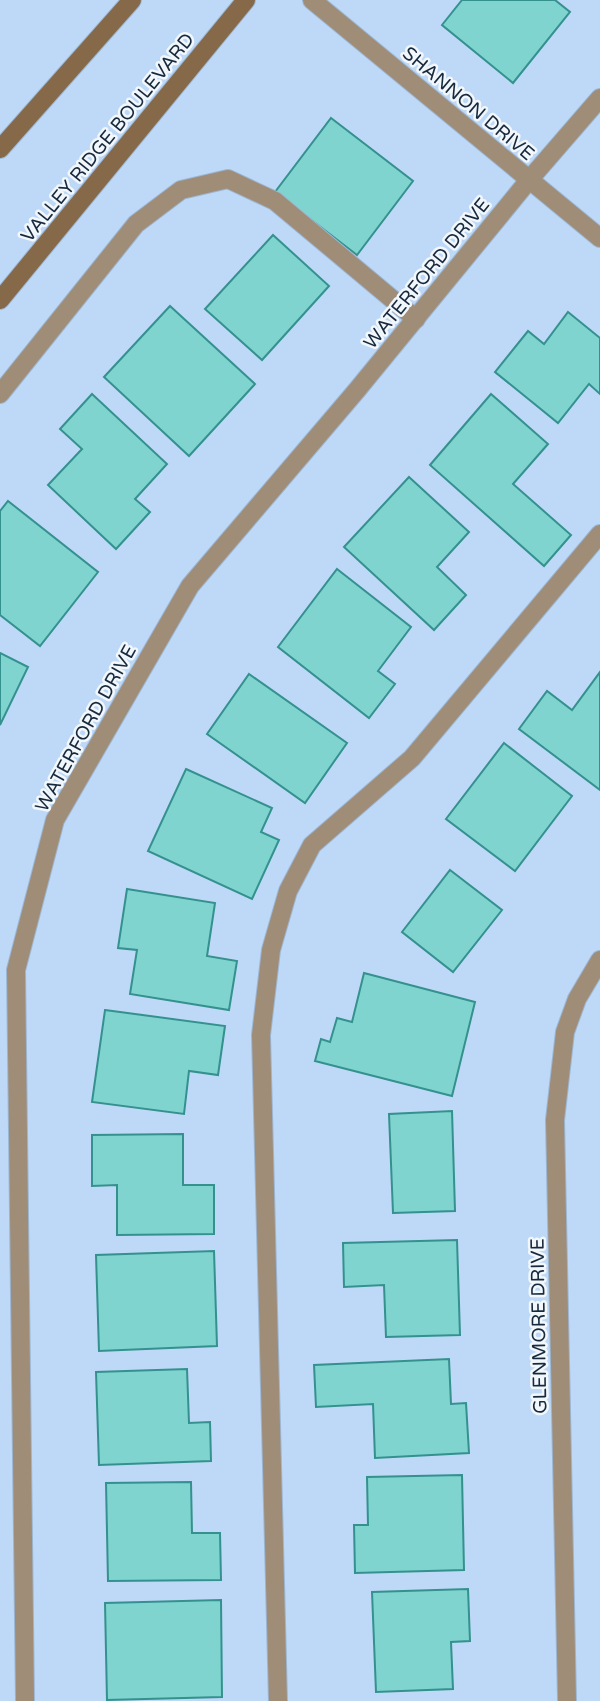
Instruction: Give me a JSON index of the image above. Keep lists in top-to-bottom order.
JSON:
{
  "streets": {
    "main road": ["VALLEY RIDGE BOULEVARD"],
    "street": ["SHANNON DRIVE", "WATERFORD DRIVE", "GLENMORE DRIVE"]
  },
  "crossings": [
    ["SHANNON DRIVE", "WATERFORD DRIVE"]
  ]
}
